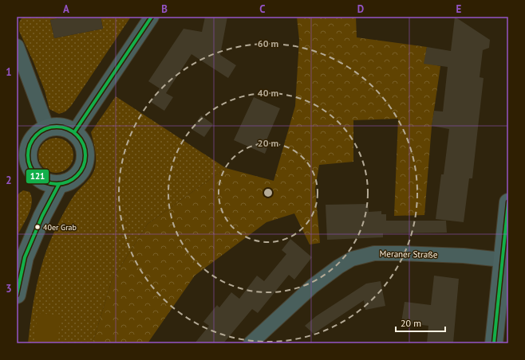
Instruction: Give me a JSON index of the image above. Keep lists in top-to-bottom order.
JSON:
{
  "streets": {
    "street": ["Meraner Straße"]
  },
  "places": ["40er Grab"],
  "lines": ["transit line 121"],
  "scale_bar": "20 m",
  "grid": {
    "columns": [
      "A",
      "B",
      "C",
      "D",
      "E"
    ],
    "rows": ["1", "2", "3"]
  },
  "rings": ["60 m", "40 m", "20 m"]
}
